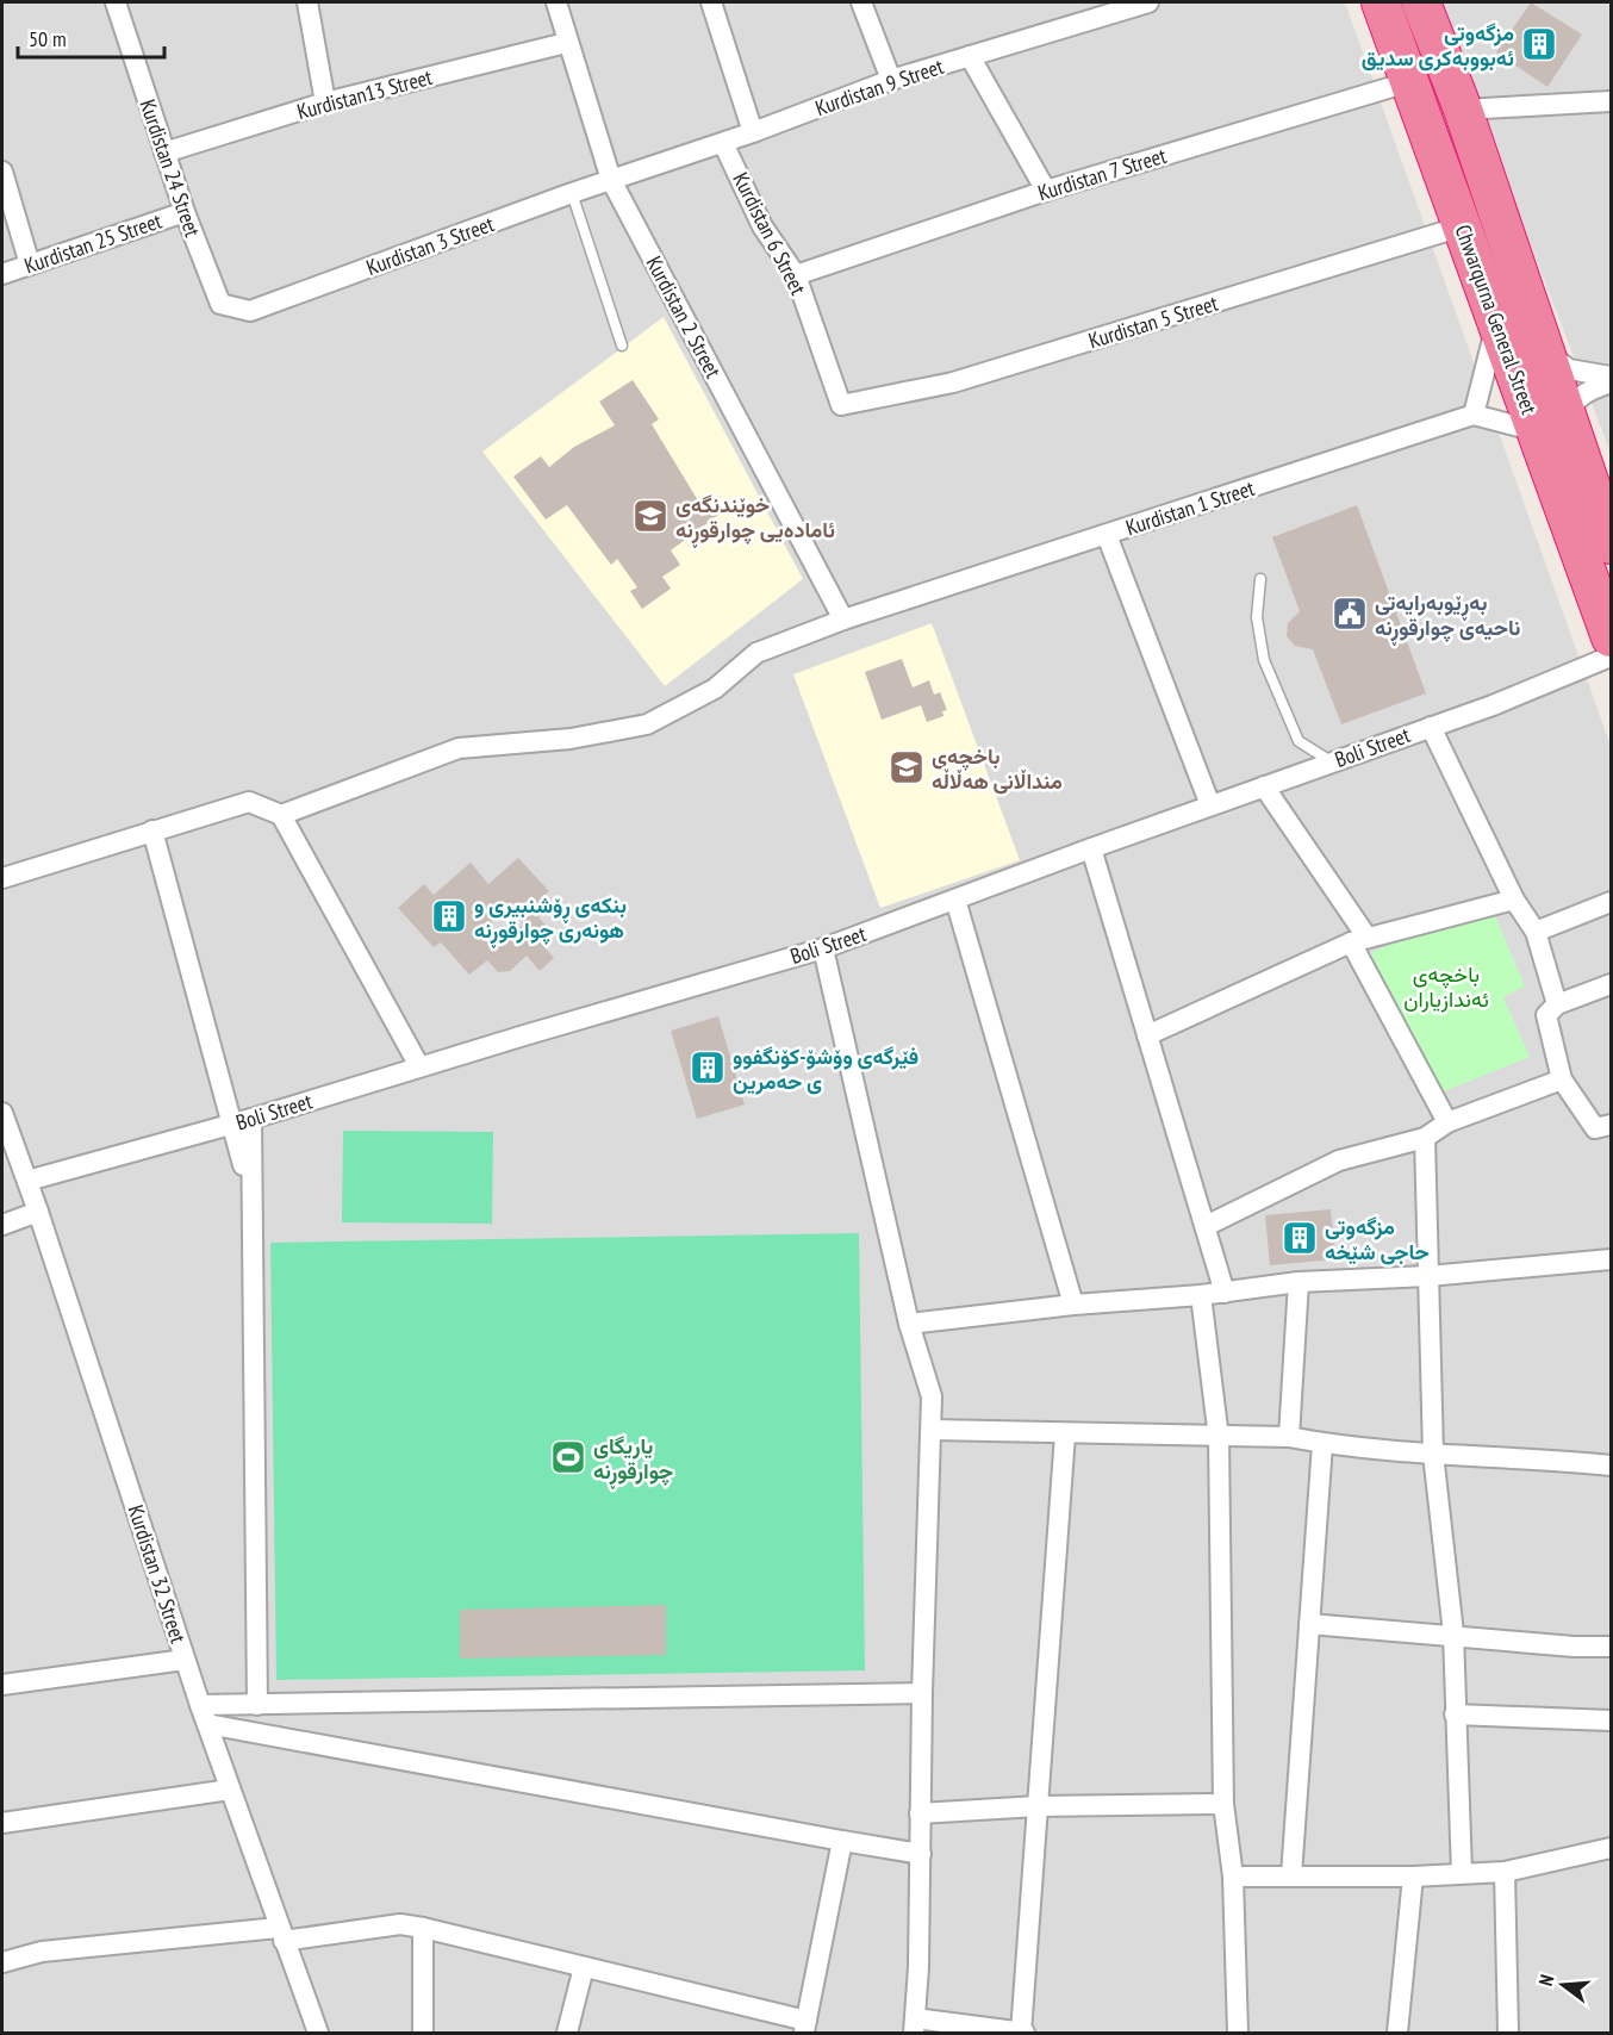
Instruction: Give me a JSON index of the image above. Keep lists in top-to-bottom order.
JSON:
{
  "streets": {
    "highway": ["Chwarqurna General Street"],
    "street": [
      "Kurdistan 9 Street",
      "Kurdistan13 Street",
      "Kurdistan 24 Street",
      "Kurdistan 7 Street",
      "Kurdistan 6 Street",
      "Kurdistan 25 Street",
      "Kurdistan 3 Street",
      "Kurdistan 2 Street",
      "Kurdistan 5 Street",
      "Kurdistan 1 Street",
      "Boli Street",
      "Kurdistan 32 Street"
    ]
  },
  "crossings": [
    ["Kurdistan 9 Street", "Kurdistan 6 Street"],
    ["Kurdistan 9 Street", "Kurdistan 3 Street"],
    ["Kurdistan 9 Street", "Kurdistan 2 Street"],
    ["Kurdistan13 Street", "Kurdistan 24 Street"],
    ["Kurdistan13 Street", "Kurdistan 2 Street"],
    ["Kurdistan 24 Street", "Kurdistan 25 Street"],
    ["Kurdistan 24 Street", "Kurdistan 3 Street"],
    ["Kurdistan 7 Street", "Kurdistan 6 Street"],
    ["Kurdistan 7 Street", "Chwarqurna General Street"],
    ["Kurdistan 6 Street", "Kurdistan 5 Street"],
    ["Kurdistan 3 Street", "Kurdistan 2 Street"],
    ["Kurdistan 2 Street", "Kurdistan 1 Street"],
    ["Chwarqurna General Street", "Kurdistan 5 Street"],
    ["Boli Street", "Kurdistan 32 Street"]
  ],
  "parks": ["باخچەی ئەندازیاران"],
  "places": {
    "building": [
      "مزگەوتی ئەبووبەکری سدیق",
      "بنکەی ڕۆشنبیری و هونەری چوارقوڕنە",
      "فێرگەی وۆشۆ-کۆنگفوو ی حەمرین",
      "مزگەوتی حاجی شێخە"
    ],
    "school or university": ["خوێندنگەی ئامادەیی چوارقوڕنە", "باخچەی منداڵانی هەڵاڵە"],
    "public building": ["بەڕێوبەرایەتی ناحیەی چوارقوڕنە"],
    "sports": ["یاریگای چوارقوڕنە"]
  },
  "scale_bar": "50 m",
  "north": "left"
}
